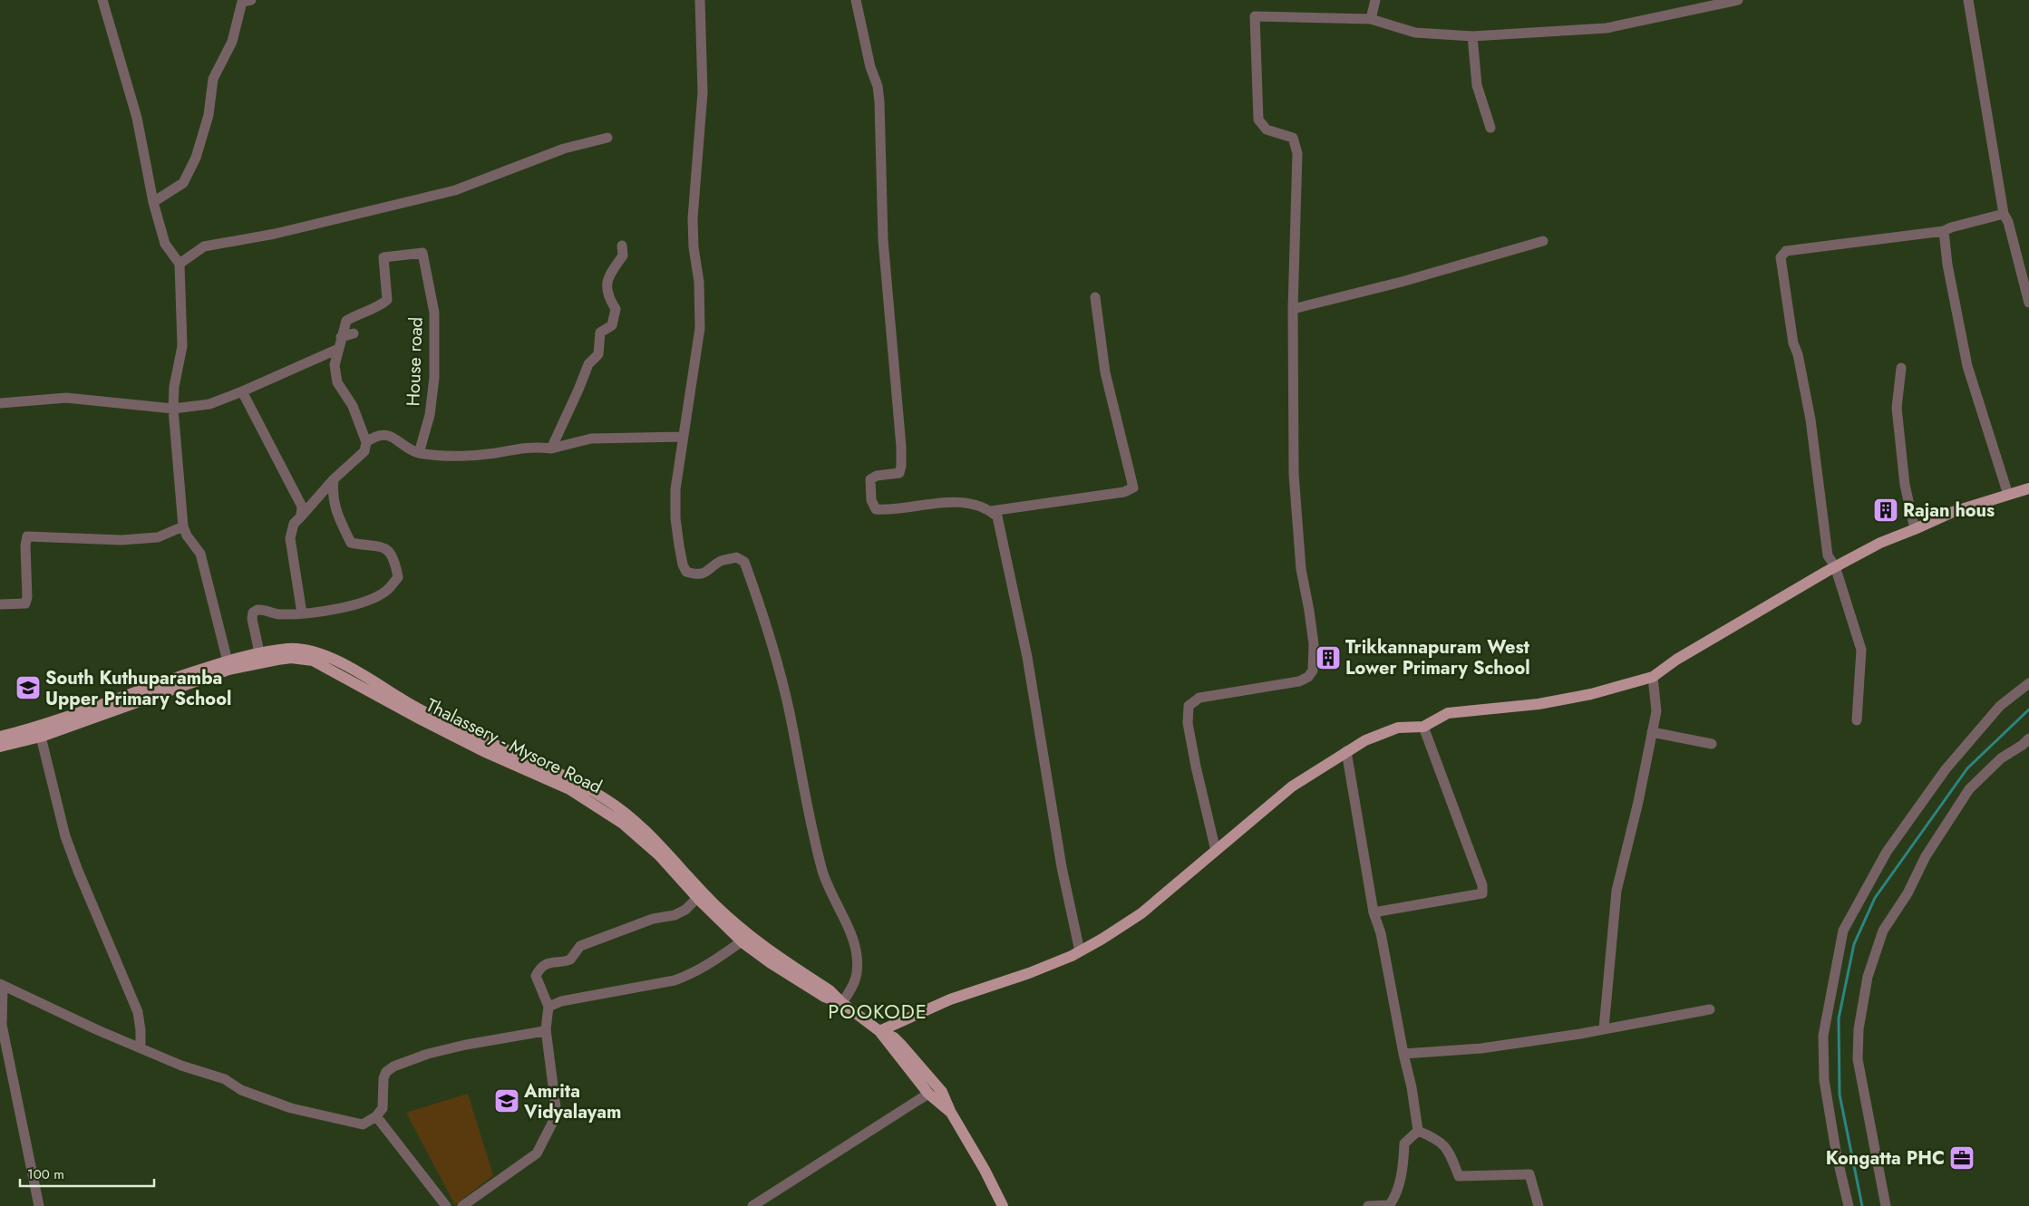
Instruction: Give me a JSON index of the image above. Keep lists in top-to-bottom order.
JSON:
{
  "streets": {
    "main road": ["Thalassery - Mysore Road"],
    "street": ["House road"]
  },
  "districts": ["POOKODE"],
  "places": {
    "building": ["Rajan hous", "Trikkannapuram West Lower Primary School"],
    "school or university": ["South Kuthuparamba Upper Primary School", "Amrita Vidyalayam"],
    "office": ["Kongatta PHC"]
  },
  "scale_bar": "100 m"
}
